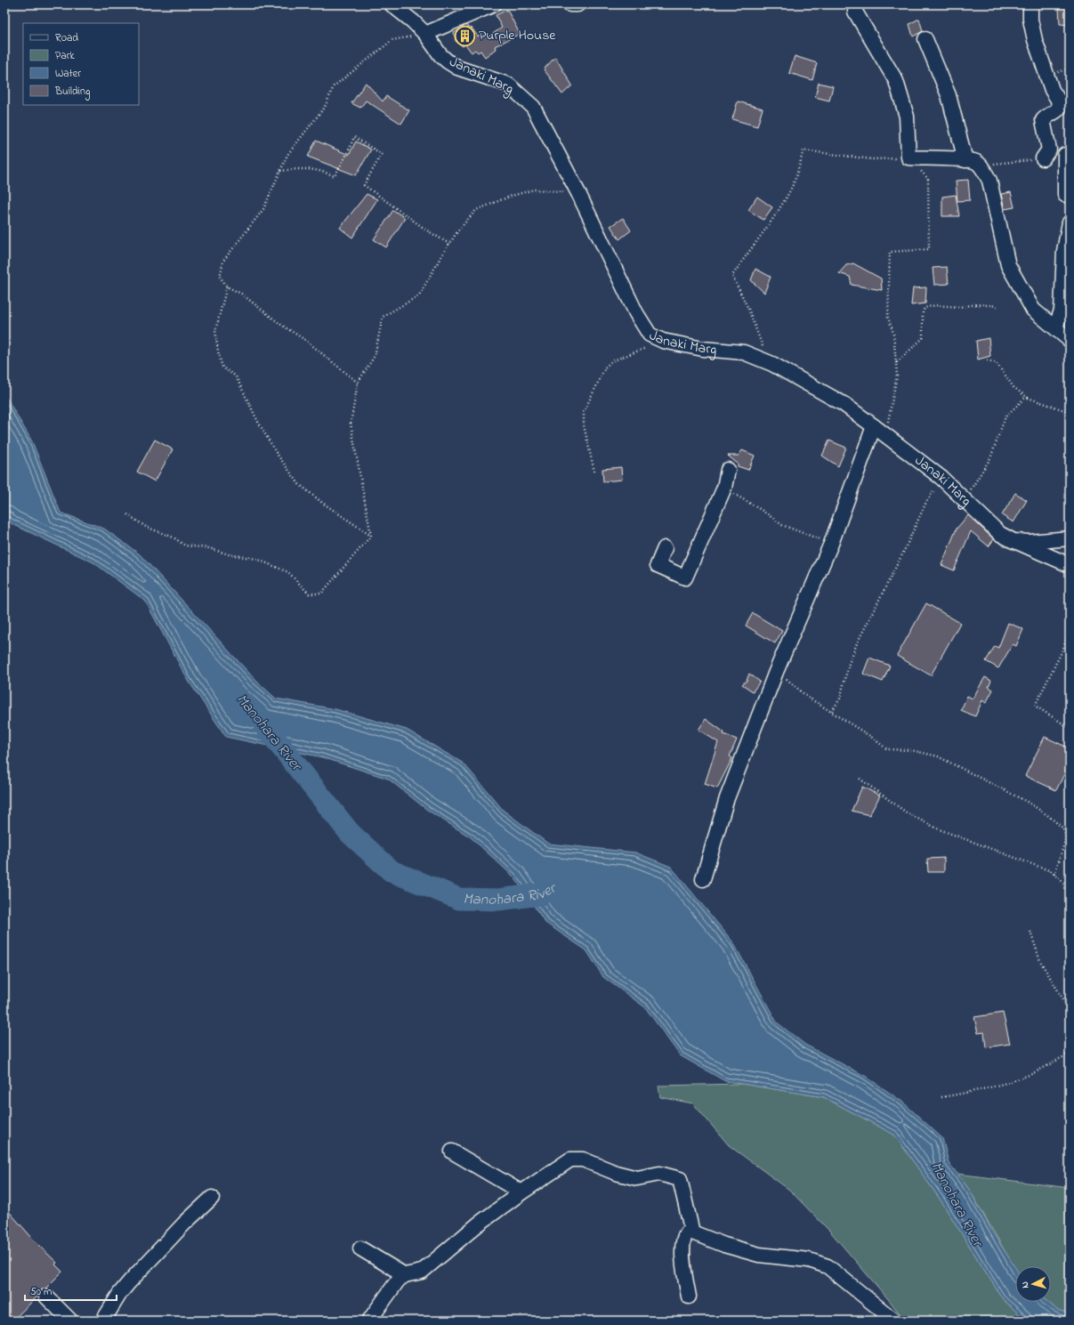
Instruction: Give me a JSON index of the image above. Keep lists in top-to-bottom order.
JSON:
{
  "streets": {
    "street": ["Janaki Marg"]
  },
  "water": ["Manohara River"],
  "places": {
    "building": ["Purple House"]
  },
  "legend": [
    "Road",
    "Park",
    "Water",
    "Building"
  ],
  "scale_bar": "50 m",
  "north": "left"
}
